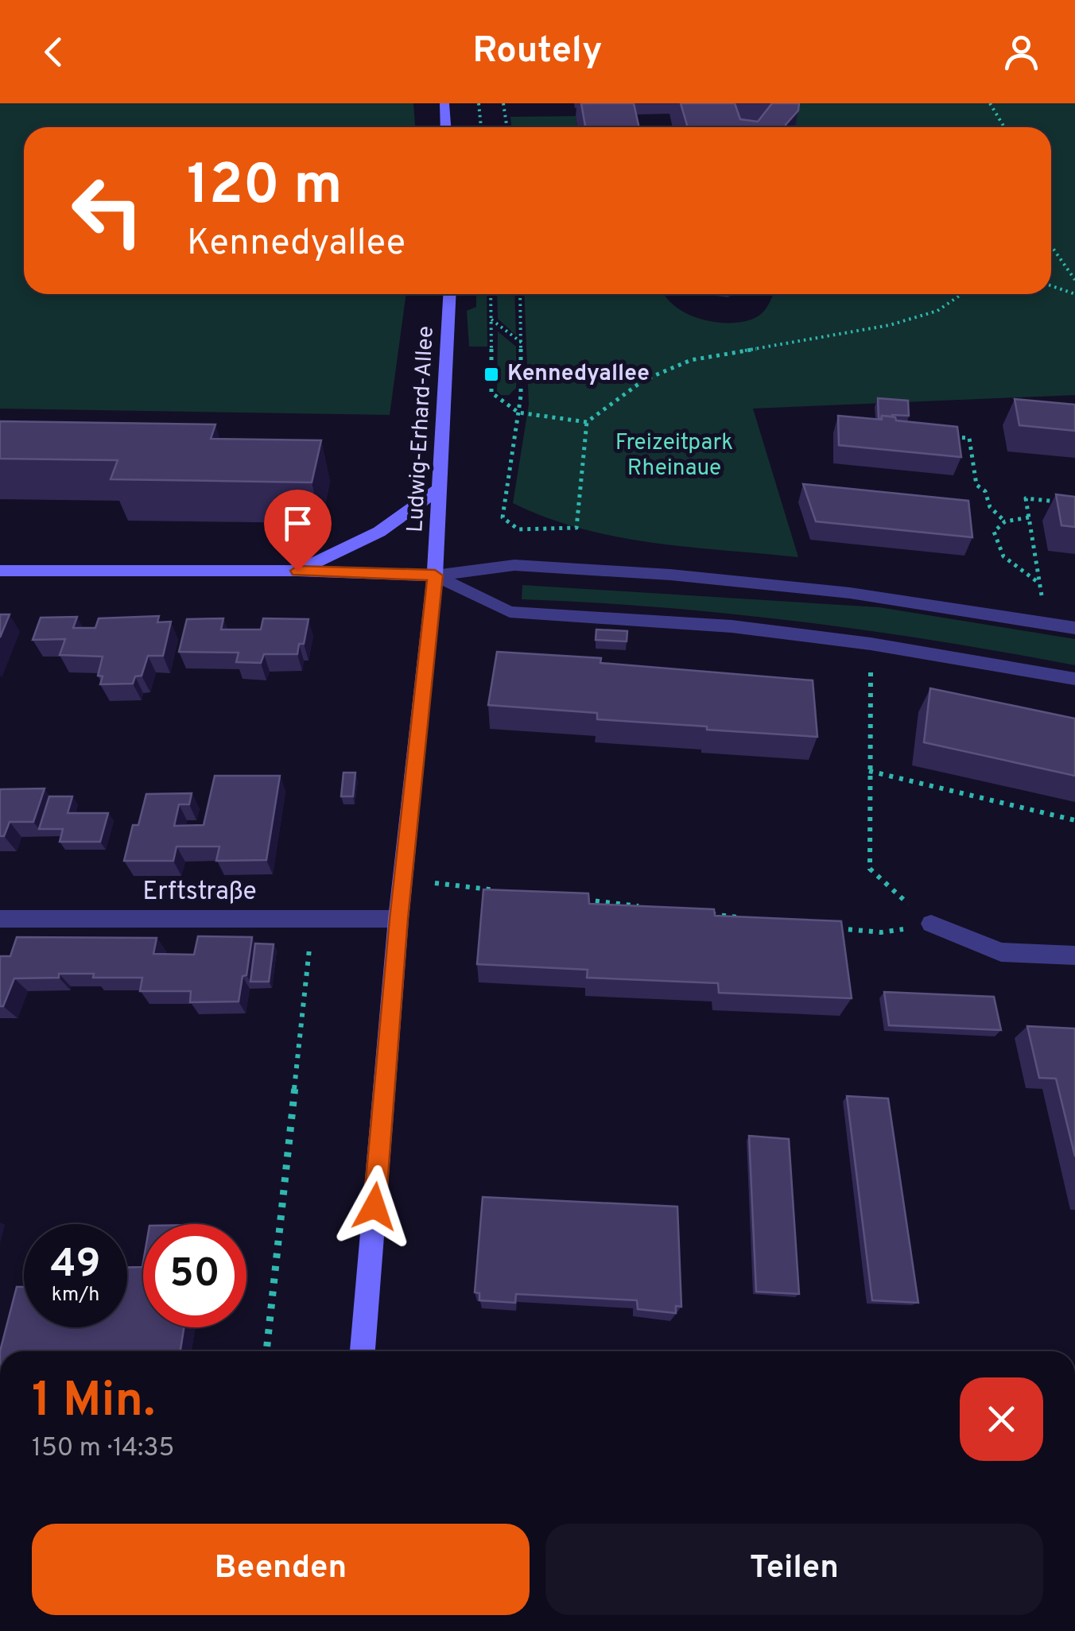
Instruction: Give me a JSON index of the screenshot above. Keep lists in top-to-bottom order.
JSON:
{
  "streets": {
    "main road": ["Ludwig-Erhard-Allee"],
    "street": ["Erftstraße"]
  },
  "crossings": [
    ["Ludwig-Erhard-Allee", "Erftstraße"]
  ],
  "parks": ["Freizeitpark Rheinaue"],
  "places": {
    "transit": ["Kennedyallee"]
  },
  "page": {
    "header": "Routely",
    "turn": ["120 m", "Kennedyallee"],
    "speed": "49 km/h",
    "limit": "50",
    "heading": ["1 Min.", "150 m · 14:35"],
    "buttons": ["Beenden", "Teilen"]
  }
}
